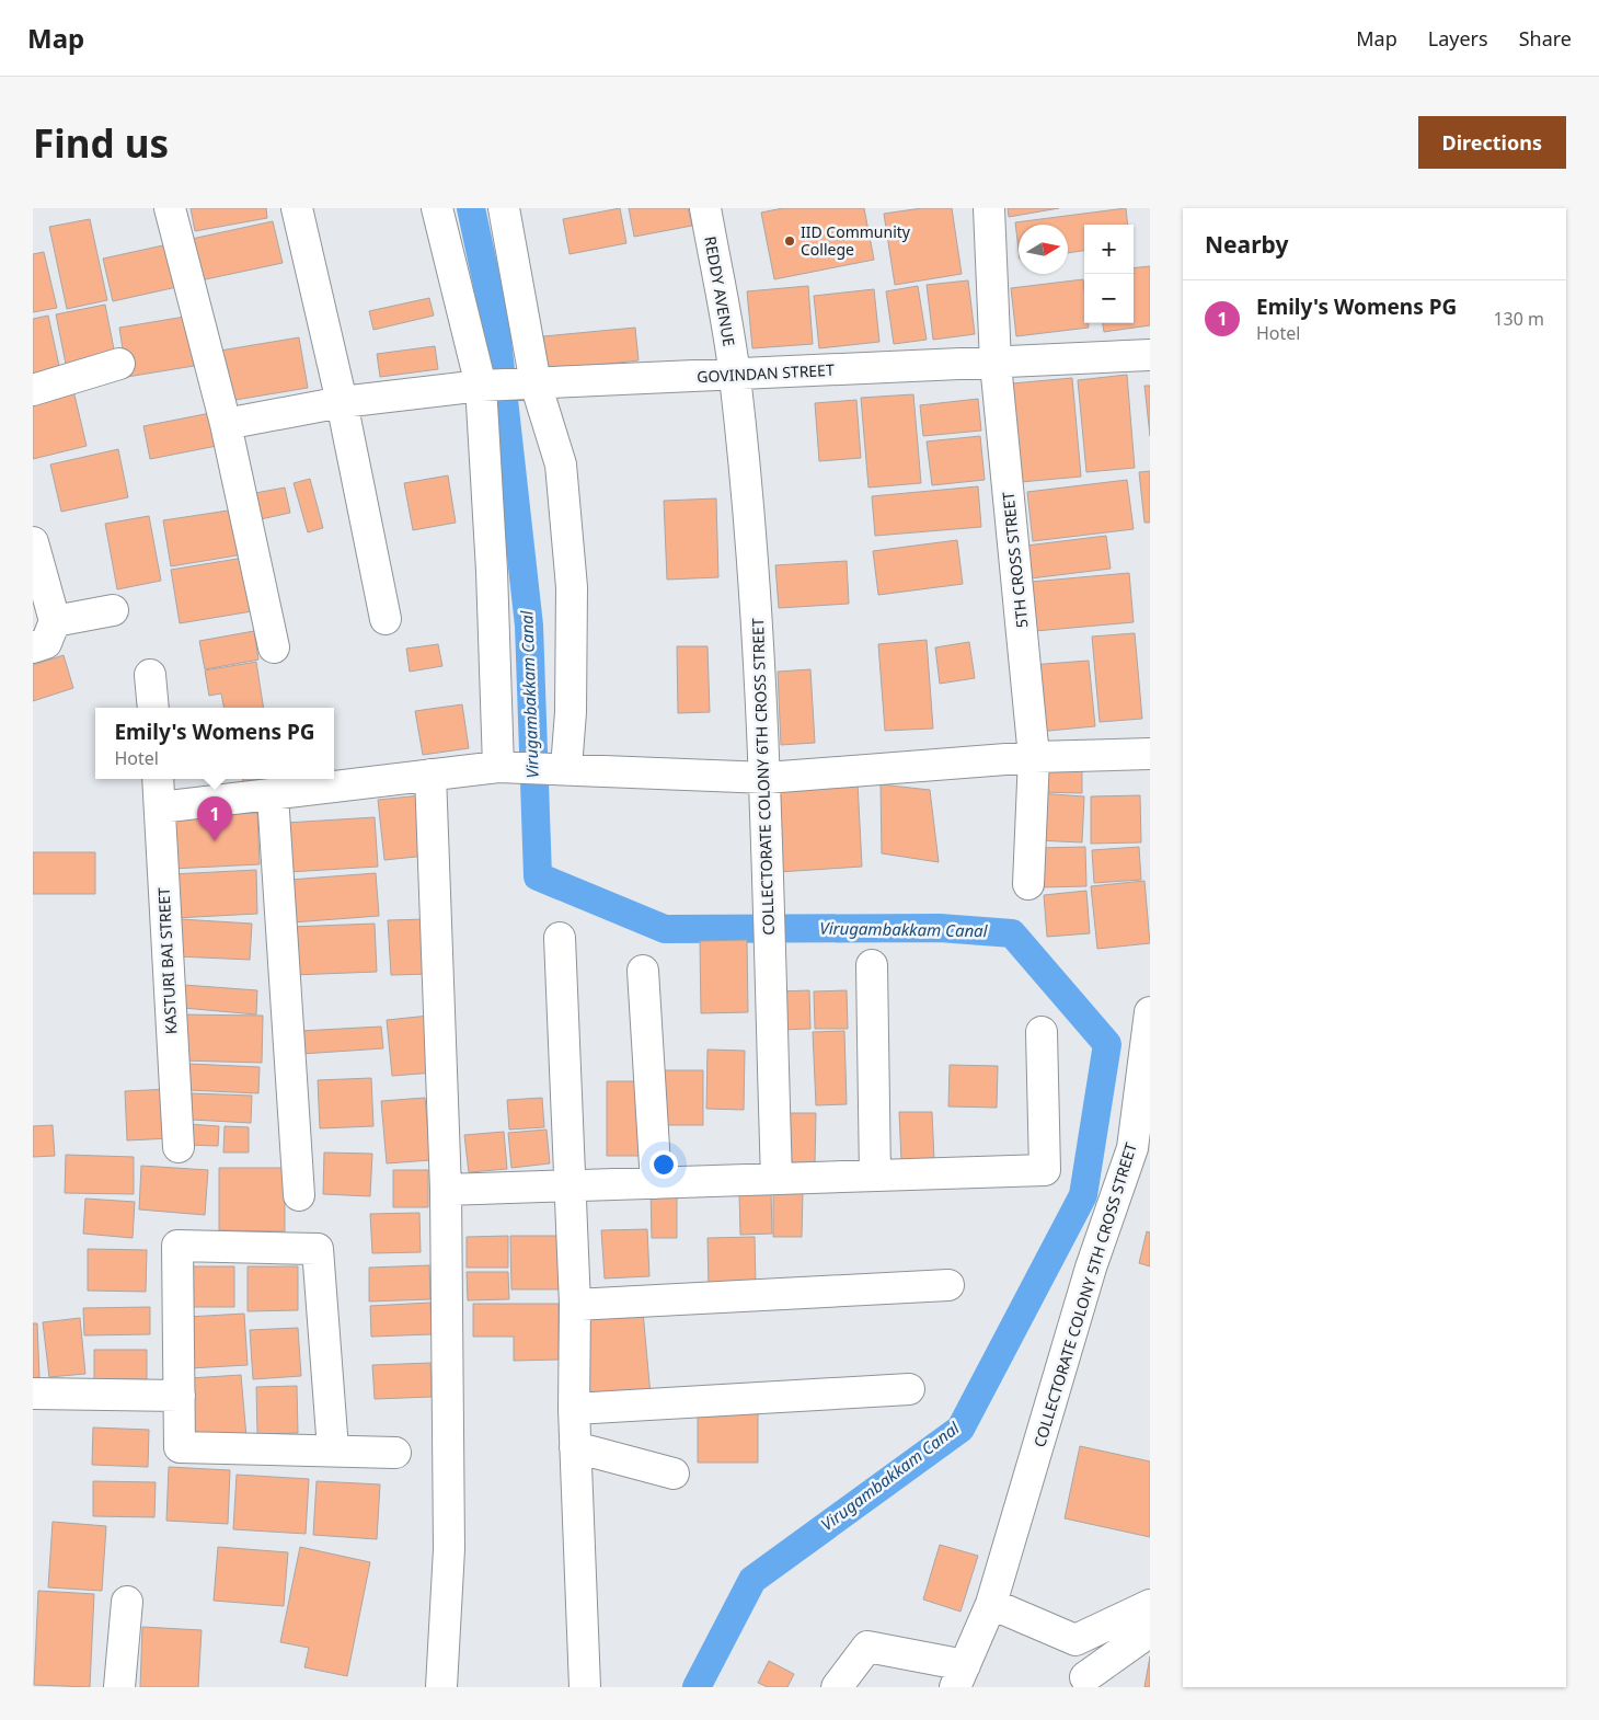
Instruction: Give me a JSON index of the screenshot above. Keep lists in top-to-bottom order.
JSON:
{
  "streets": {
    "street": [
      "REDDY AVENUE",
      "GOVINDAN STREET",
      "5TH CROSS STREET",
      "COLLECTORATE COLONY 6TH CROSS STREET",
      "KASTURI BAI STREET",
      "COLLECTORATE COLONY 5TH CROSS STREET"
    ]
  },
  "crossings": [
    ["REDDY AVENUE", "GOVINDAN STREET"],
    ["REDDY AVENUE", "COLLECTORATE COLONY 6TH CROSS STREET"],
    ["GOVINDAN STREET", "5TH CROSS STREET"],
    ["GOVINDAN STREET", "COLLECTORATE COLONY 6TH CROSS STREET"]
  ],
  "water": ["Virugambakkam Canal"],
  "places": ["IID Community College"],
  "north": "right",
  "page": {
    "header": "Map",
    "nav": ["Map", "Layers", "Share"],
    "buttons": "Directions",
    "title": "Find us",
    "heading": "Nearby",
    "map_buttons": ["+", "−"],
    "list": [
      {
        "mark": "1",
        "name": "Emily's Womens PG",
        "note": "Hotel",
        "value": "130 m"
      }
    ],
    "popup": ["Emily's Womens PG", "Hotel"],
    "pins": "1"
  }
}
